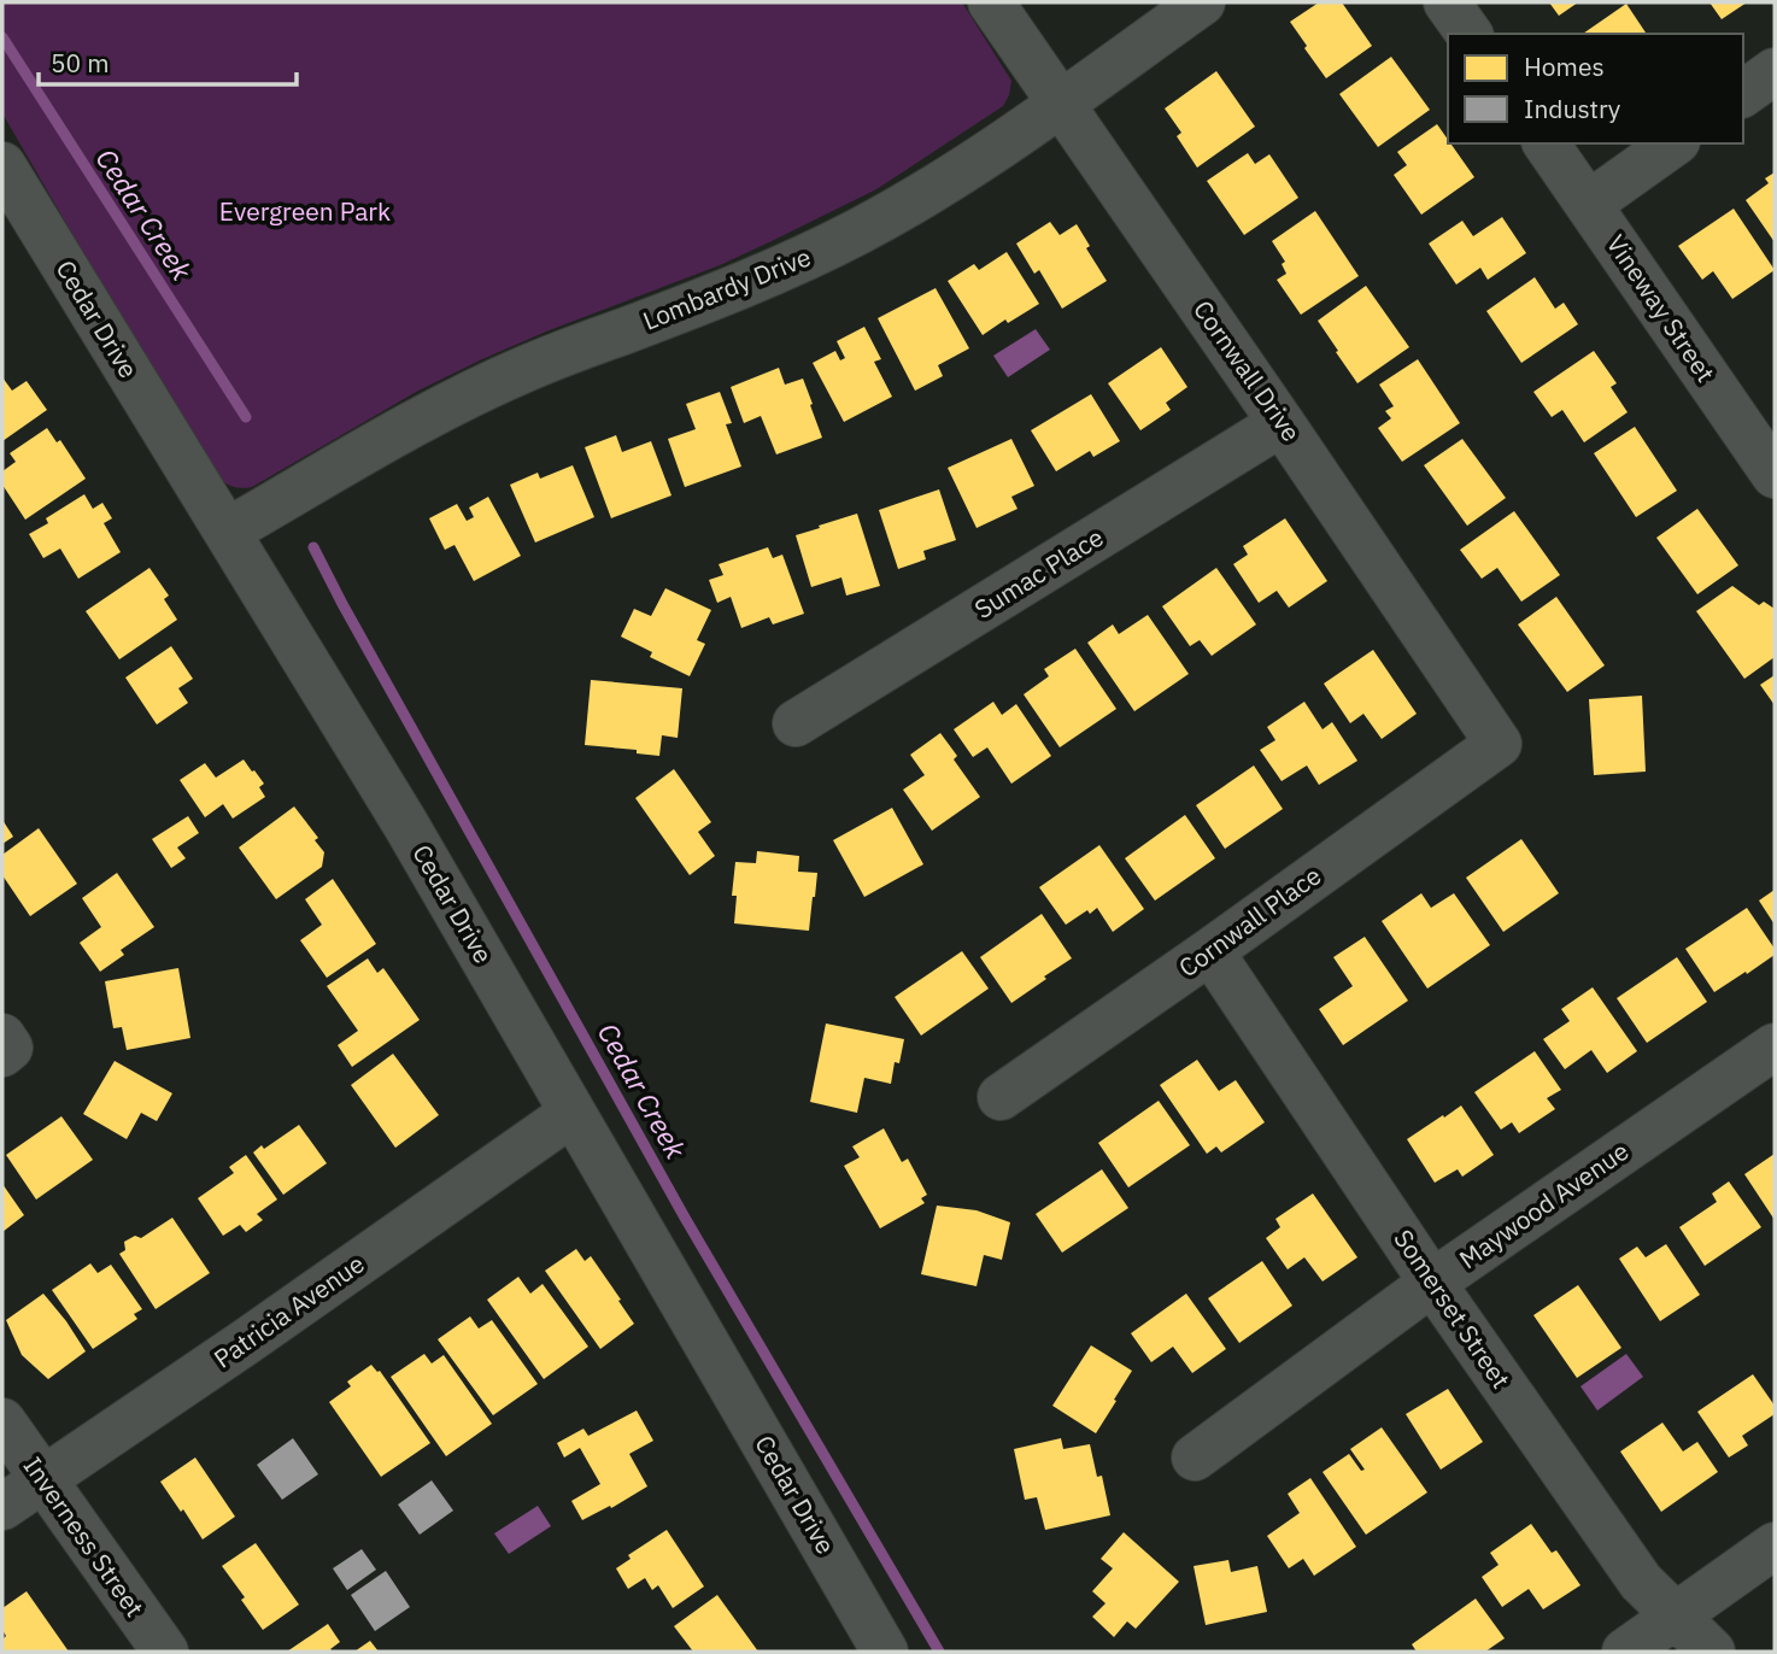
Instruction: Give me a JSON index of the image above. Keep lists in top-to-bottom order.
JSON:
{
  "streets": {
    "street": [
      "Lombardy Drive",
      "Vineway Street",
      "Cedar Drive",
      "Cornwall Drive",
      "Sumac Place",
      "Cornwall Place",
      "Maywood Avenue",
      "Somerset Street",
      "Patricia Avenue",
      "Inverness Street"
    ]
  },
  "crossings": [
    ["Lombardy Drive", "Cedar Drive"],
    ["Lombardy Drive", "Cornwall Drive"],
    ["Cedar Drive", "Patricia Avenue"],
    ["Cornwall Drive", "Sumac Place"],
    ["Cornwall Drive", "Cornwall Place"],
    ["Cornwall Place", "Somerset Street"],
    ["Maywood Avenue", "Somerset Street"],
    ["Patricia Avenue", "Inverness Street"]
  ],
  "water": ["Cedar Creek"],
  "parks": ["Evergreen Park"],
  "legend": ["Homes", "Industry"],
  "scale_bar": "50 m"
}
